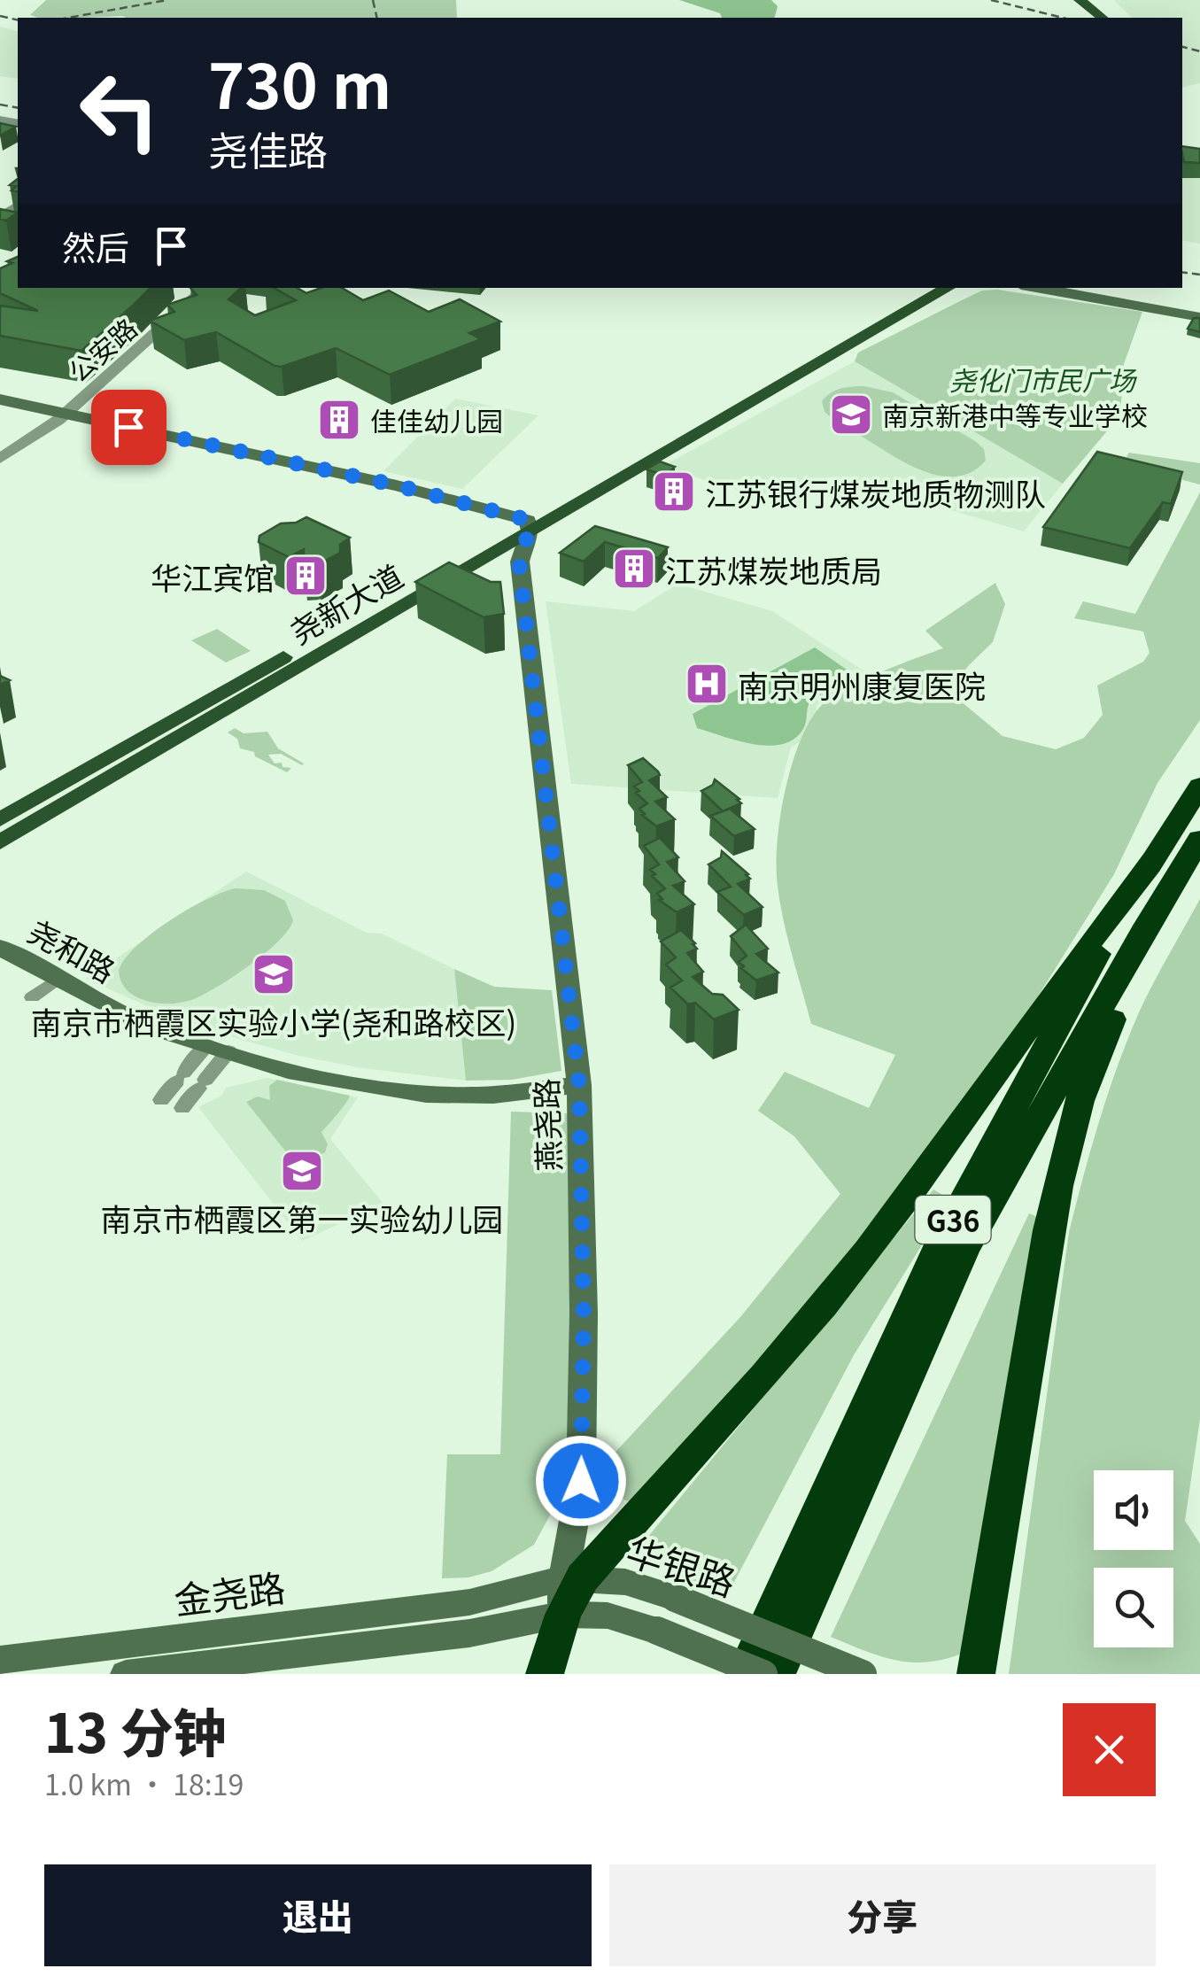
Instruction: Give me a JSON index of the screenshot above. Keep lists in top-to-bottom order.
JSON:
{
  "streets": {
    "highway": ["G36"],
    "main road": [
      "尧新大道",
      "尧和路",
      "燕尧路",
      "华银路",
      "金尧路"
    ],
    "street": ["公安路"]
  },
  "crossings": [
    ["尧新大道", "燕尧路"],
    ["尧和路", "燕尧路"],
    ["燕尧路", "华银路"],
    ["华银路", "金尧路"]
  ],
  "parks": ["尧化门市民广场"],
  "places": {
    "school or university": ["南京新港中等专业学校", "南京市栖霞区实验小学(尧和路校区)", "南京市栖霞区第一实验幼儿园"],
    "building": [
      "佳佳幼儿园",
      "江苏银行煤炭地质物测队",
      "江苏煤炭地质局",
      "华江宾馆"
    ],
    "hospital": ["南京明州康复医院"]
  },
  "page": {
    "turn": ["730 m", "尧佳路"],
    "then": "然后",
    "heading": ["13 分钟", "1.0 km · 18:19"],
    "buttons": ["退出", "分享"]
  }
}
